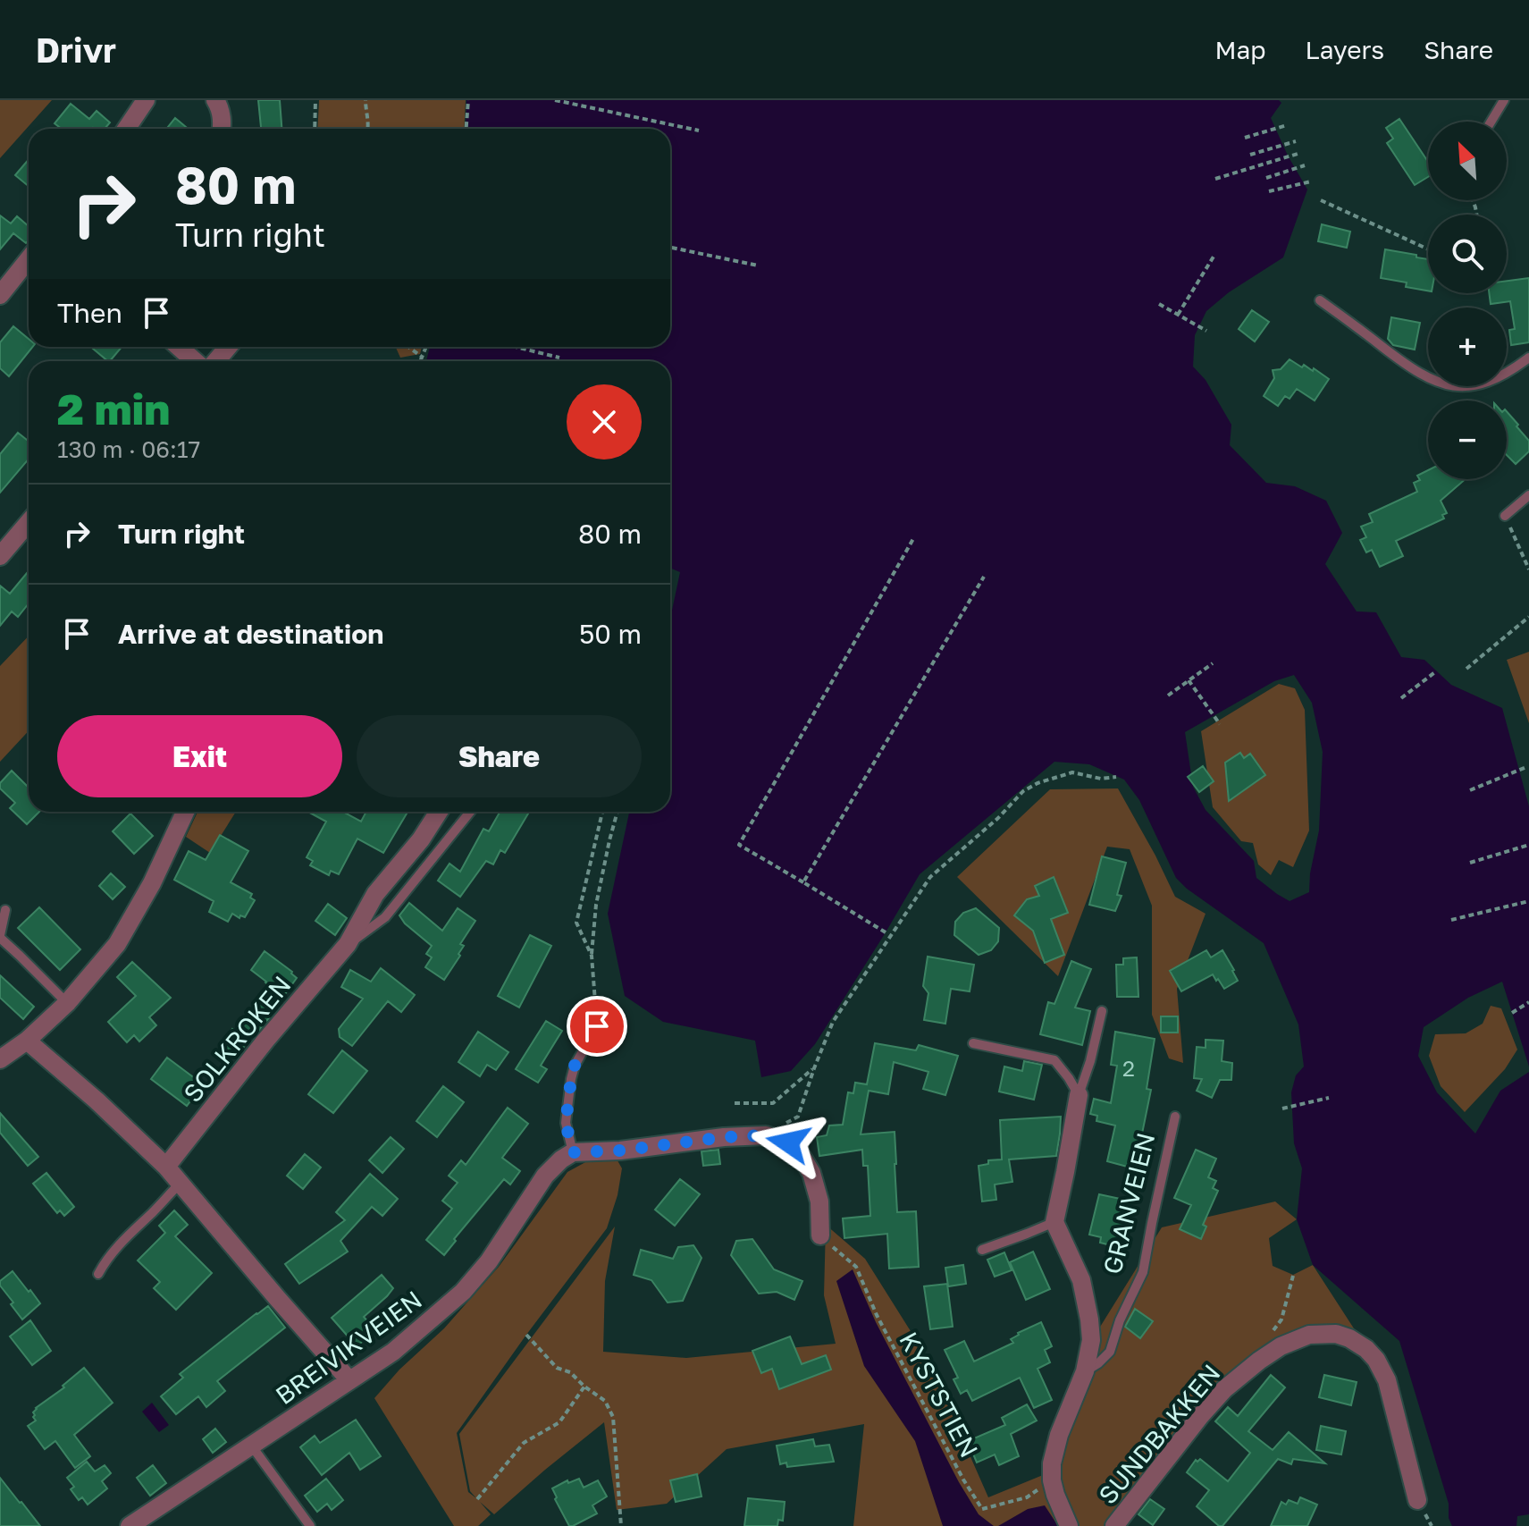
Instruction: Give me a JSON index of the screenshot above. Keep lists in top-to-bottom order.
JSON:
{
  "streets": {
    "street": [
      "SOLKROKEN",
      "GRANVEIEN",
      "BREIVIKVEIEN",
      "SUNDBAKKEN"
    ],
    "path": ["KYSTSTIEN"]
  },
  "crossings": [
    ["GRANVEIEN", "KYSTSTIEN"]
  ],
  "house_numbers": ["2"],
  "north": "top left",
  "page": {
    "header": "Drivr",
    "nav": ["Map", "Layers", "Share"],
    "map_buttons": ["+", "−"],
    "turn": ["80 m", "Turn right"],
    "then": "Then",
    "heading": ["2 min", "130 m · 06:17"],
    "list": [
      {
        "name": "Turn right",
        "value": "80 m"
      },
      {
        "name": "Arrive at destination",
        "value": "50 m"
      }
    ],
    "buttons": ["Exit", "Share"]
  }
}
